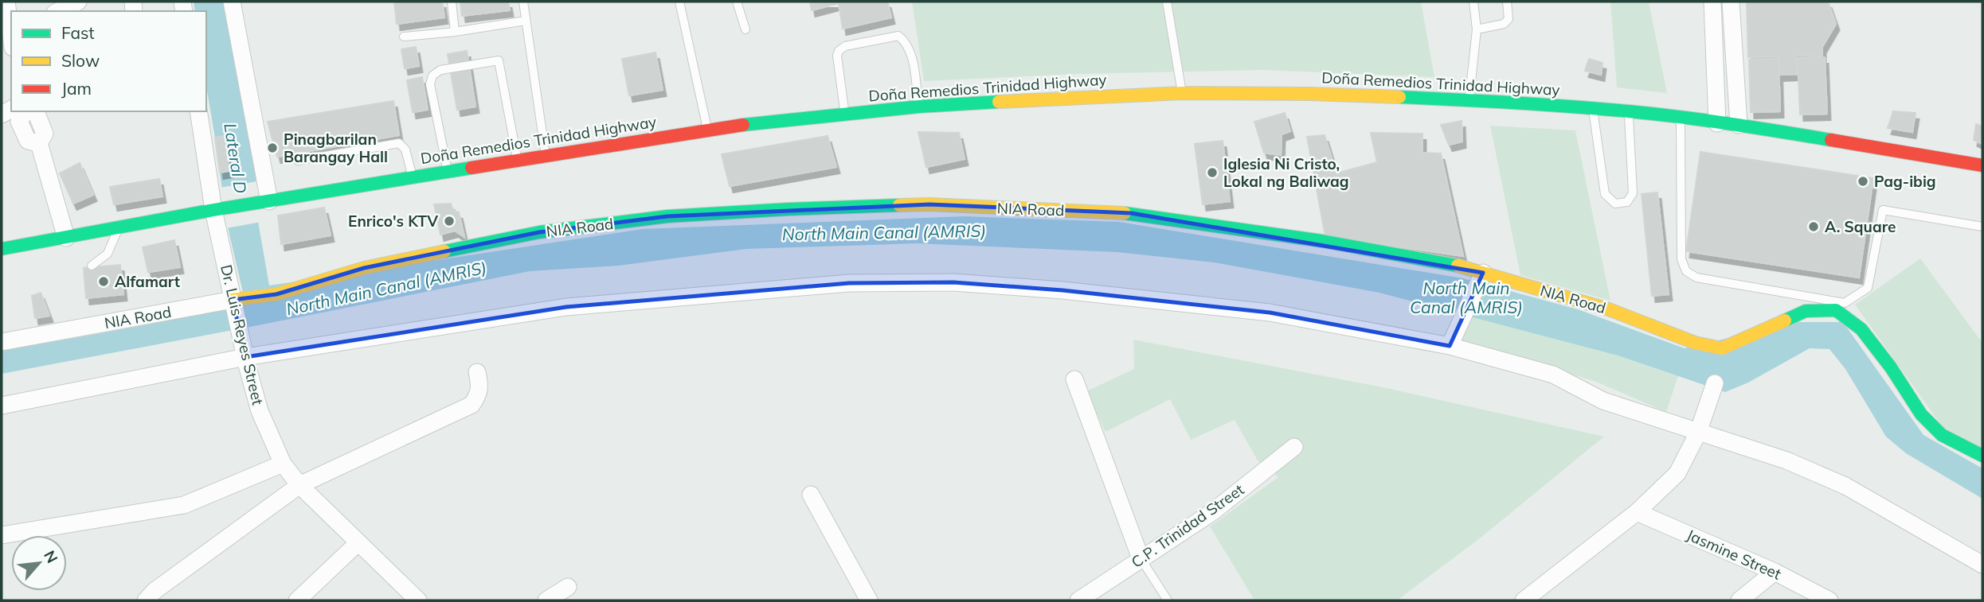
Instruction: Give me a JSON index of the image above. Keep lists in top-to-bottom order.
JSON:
{
  "streets": {
    "main road": ["Doña Remedios Trinidad Highway", "NIA Road"],
    "street": ["Dr. Luis Reyes Street", "C.P. Trinidad Street", "Jasmine Street"]
  },
  "crossings": [
    ["Doña Remedios Trinidad Highway", "Dr. Luis Reyes Street"],
    ["NIA Road", "Dr. Luis Reyes Street"]
  ],
  "water": ["Lateral D", "North Main Canal (AMRIS)"],
  "places": [
    "Pinagbarilan Barangay Hall",
    "Iglesia Ni Cristo, Lokal ng Baliwag",
    "Pag-ibig",
    "Enrico's KTV",
    "A. Square",
    "Alfamart"
  ],
  "legend": ["Fast", "Slow", "Jam"],
  "north": "top right"
}
